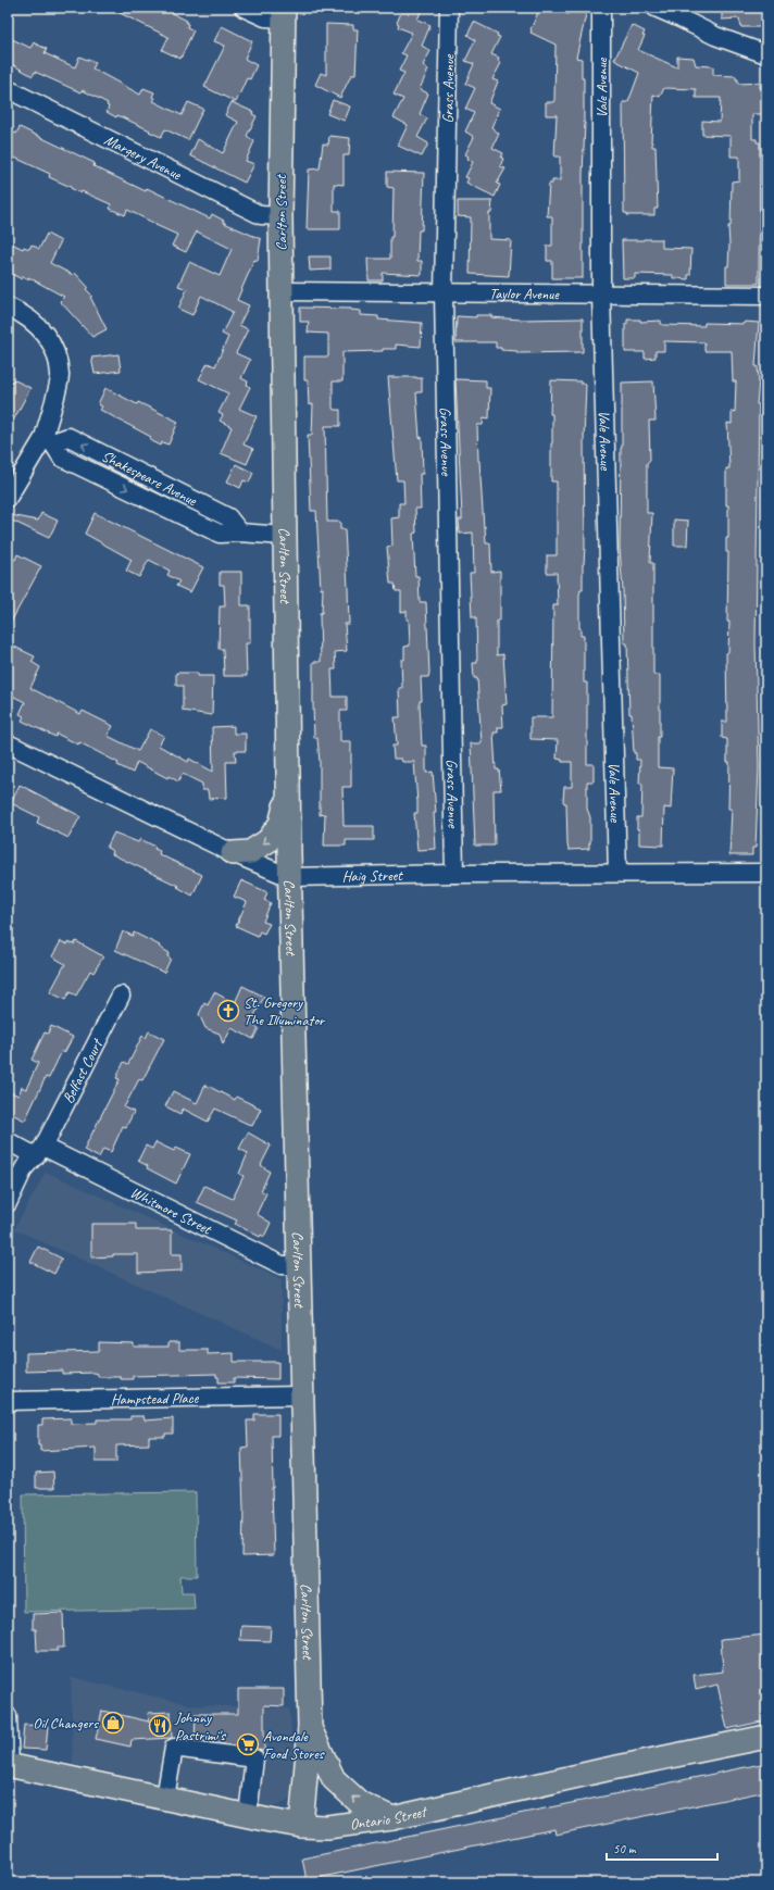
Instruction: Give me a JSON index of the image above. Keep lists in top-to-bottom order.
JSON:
{
  "streets": {
    "main road": ["Carlton Street", "Ontario Street"],
    "street": [
      "Vale Avenue",
      "Grass Avenue",
      "Margery Avenue",
      "Taylor Avenue",
      "Shakespeare Avenue",
      "Haig Street",
      "Belfast Court",
      "Whitmore Street",
      "Hampstead Place"
    ]
  },
  "crossings": [
    ["Vale Avenue", "Taylor Avenue"],
    ["Vale Avenue", "Haig Street"],
    ["Grass Avenue", "Taylor Avenue"],
    ["Grass Avenue", "Haig Street"],
    ["Margery Avenue", "Carlton Street"],
    ["Carlton Street", "Taylor Avenue"],
    ["Carlton Street", "Shakespeare Avenue"],
    ["Carlton Street", "Haig Street"],
    ["Carlton Street", "Whitmore Street"],
    ["Carlton Street", "Hampstead Place"],
    ["Carlton Street", "Ontario Street"],
    ["Belfast Court", "Whitmore Street"]
  ],
  "places": {
    "church": ["St. Gregory The Illuminator"],
    "shop": ["Oil Changers"],
    "restaurant": ["Johnny Pastrimi's"],
    "supermarket": ["Avondale Food Stores"]
  },
  "scale_bar": "50 m"
}
